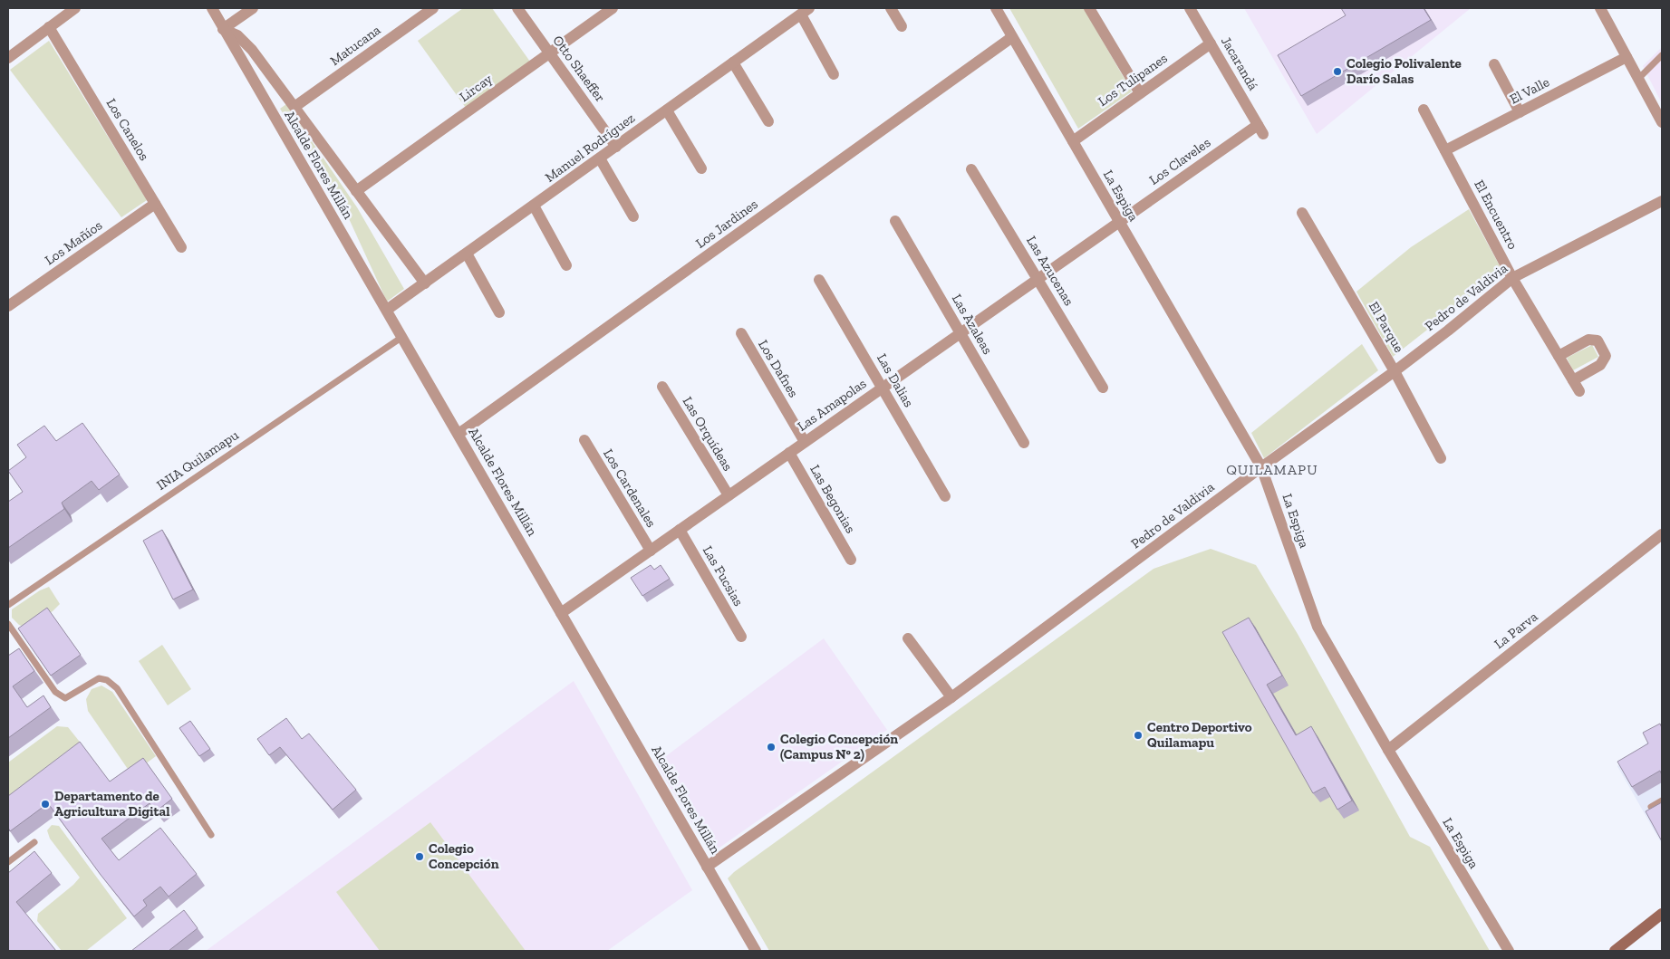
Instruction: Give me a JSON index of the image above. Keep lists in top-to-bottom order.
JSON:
{
  "streets": {
    "street": [
      "Matucana",
      "Jacarandá",
      "Otto Shaeffer",
      "Los Tulipanes",
      "Lircay",
      "El Valle",
      "Los Canelos",
      "Manuel Rodríguez",
      "Los Claveles",
      "Alcalde Flores Millán",
      "La Espiga",
      "El Encuentro",
      "Los Jardines",
      "Los Mañíos",
      "Las Azucenas",
      "Pedro de Valdivia",
      "Las Azaleas",
      "El Parque",
      "Los Dafnes",
      "Las Dalias",
      "Las Amapolas",
      "Las Orquídeas",
      "Los Cardenales",
      "Las Begonias",
      "Las Fucsias",
      "La Parva"
    ],
    "lane": ["INIA Quilamapu"]
  },
  "crossings": [
    ["Matucana", "Alcalde Flores Millán"],
    ["Jacarandá", "Los Tulipanes"],
    ["Jacarandá", "Los Claveles"],
    ["Otto Shaeffer", "Lircay"],
    ["Otto Shaeffer", "Manuel Rodríguez"],
    ["Los Tulipanes", "La Espiga"],
    ["Lircay", "Alcalde Flores Millán"],
    ["El Valle", "El Encuentro"],
    ["Los Canelos", "Los Mañíos"],
    ["Manuel Rodríguez", "Alcalde Flores Millán"],
    ["Los Claveles", "La Espiga"],
    ["Los Claveles", "Las Amapolas"],
    ["Alcalde Flores Millán", "Los Jardines"],
    ["Alcalde Flores Millán", "Pedro de Valdivia"],
    ["Alcalde Flores Millán", "Las Amapolas"],
    ["Alcalde Flores Millán", "INIA Quilamapu"],
    ["La Espiga", "Los Jardines"],
    ["La Espiga", "Pedro de Valdivia"],
    ["La Espiga", "Las Amapolas"],
    ["La Espiga", "La Parva"],
    ["El Encuentro", "Pedro de Valdivia"],
    ["Las Azucenas", "Las Amapolas"],
    ["Pedro de Valdivia", "El Parque"],
    ["Las Azaleas", "Las Amapolas"],
    ["Los Dafnes", "Las Amapolas"],
    ["Las Dalias", "Las Amapolas"],
    ["Las Amapolas", "Las Orquídeas"],
    ["Las Amapolas", "Los Cardenales"],
    ["Las Amapolas", "Las Begonias"],
    ["Las Amapolas", "Las Fucsias"]
  ],
  "districts": ["QUILAMAPU"],
  "places": [
    "Colegio Polivalente Darío Salas",
    "Centro Deportivo Quilamapu",
    "Colegio Concepción (Campus N° 2)",
    "Departamento de Agricultura Digital",
    "Colegio Concepción"
  ]
}
